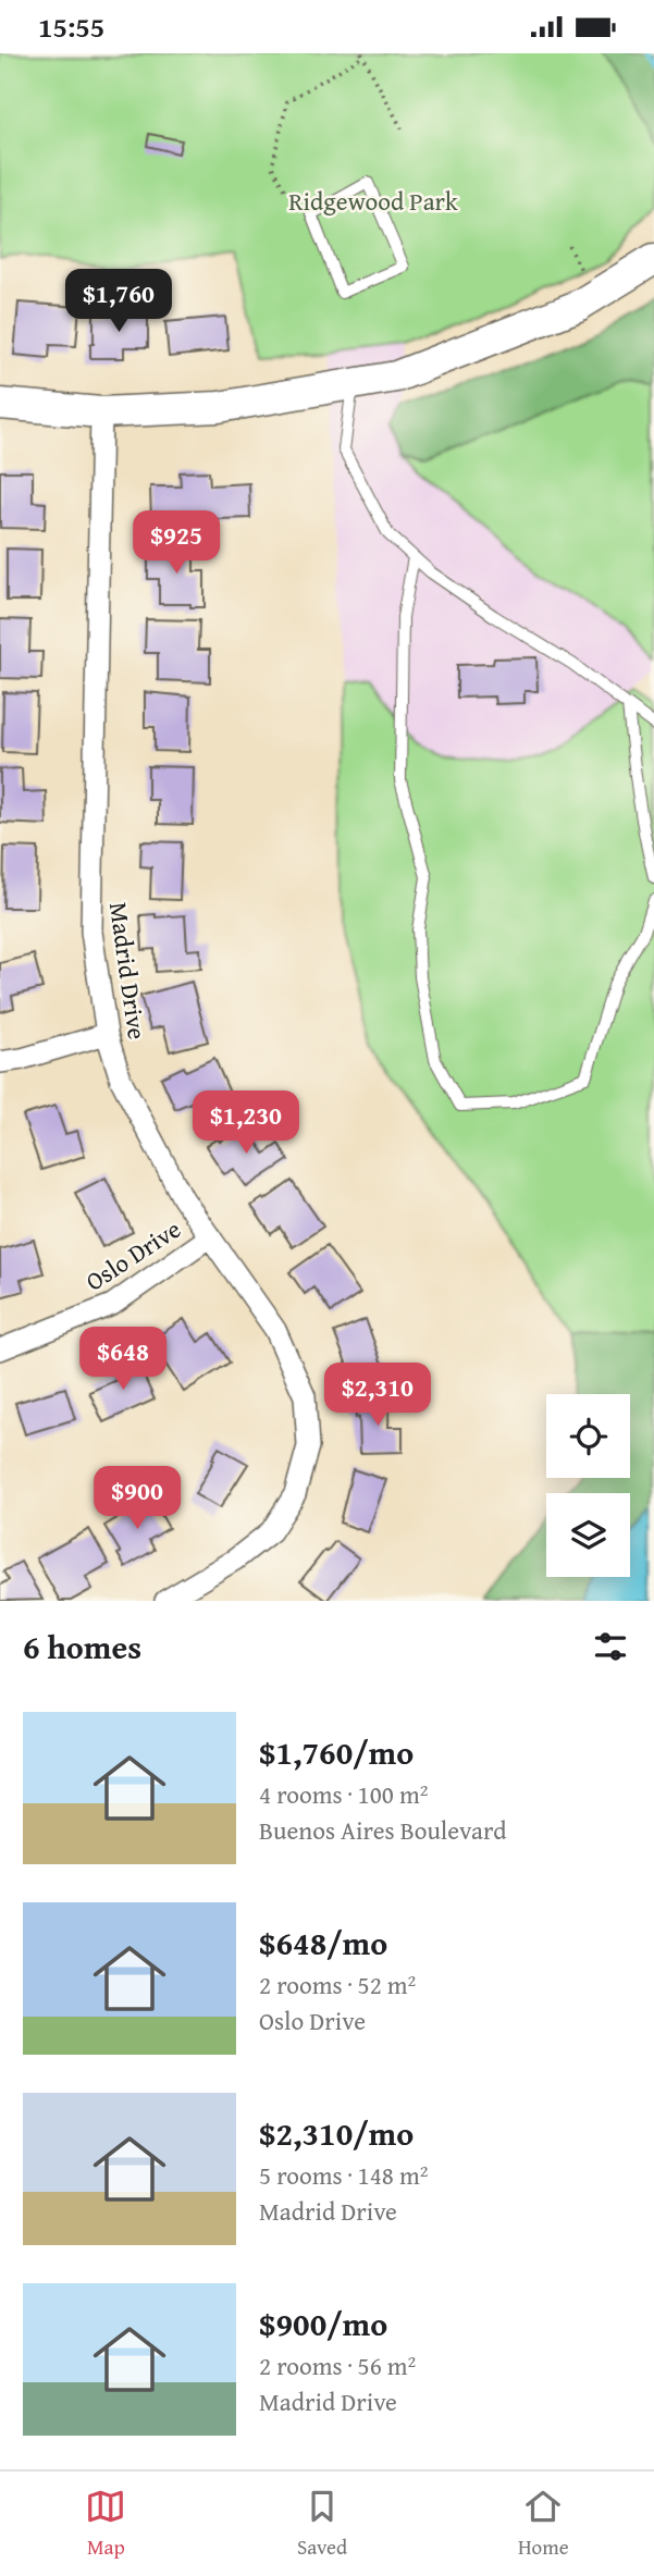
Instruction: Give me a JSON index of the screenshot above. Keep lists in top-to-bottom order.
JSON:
{
  "streets": {
    "street": ["Madrid Drive", "Oslo Drive"]
  },
  "crossings": [
    ["Madrid Drive", "Oslo Drive"]
  ],
  "parks": ["Ridgewood Park"],
  "page": {
    "status": "15:55",
    "price": [
      "$1,760",
      "$925",
      "$1,230",
      "$648",
      "$2,310",
      "$900"
    ],
    "heading": "6 homes",
    "list": [
      {
        "name": "$1,760/mo",
        "note": "4 rooms · 100 m² · Buenos Aires Boulevard"
      },
      {
        "name": "$648/mo",
        "note": "2 rooms · 52 m² · Oslo Drive"
      },
      {
        "name": "$2,310/mo",
        "note": "5 rooms · 148 m² · Madrid Drive"
      },
      {
        "name": "$900/mo",
        "note": "2 rooms · 56 m² · Madrid Drive"
      }
    ],
    "tabs": ["Map", "Saved", "Home"]
  }
}
